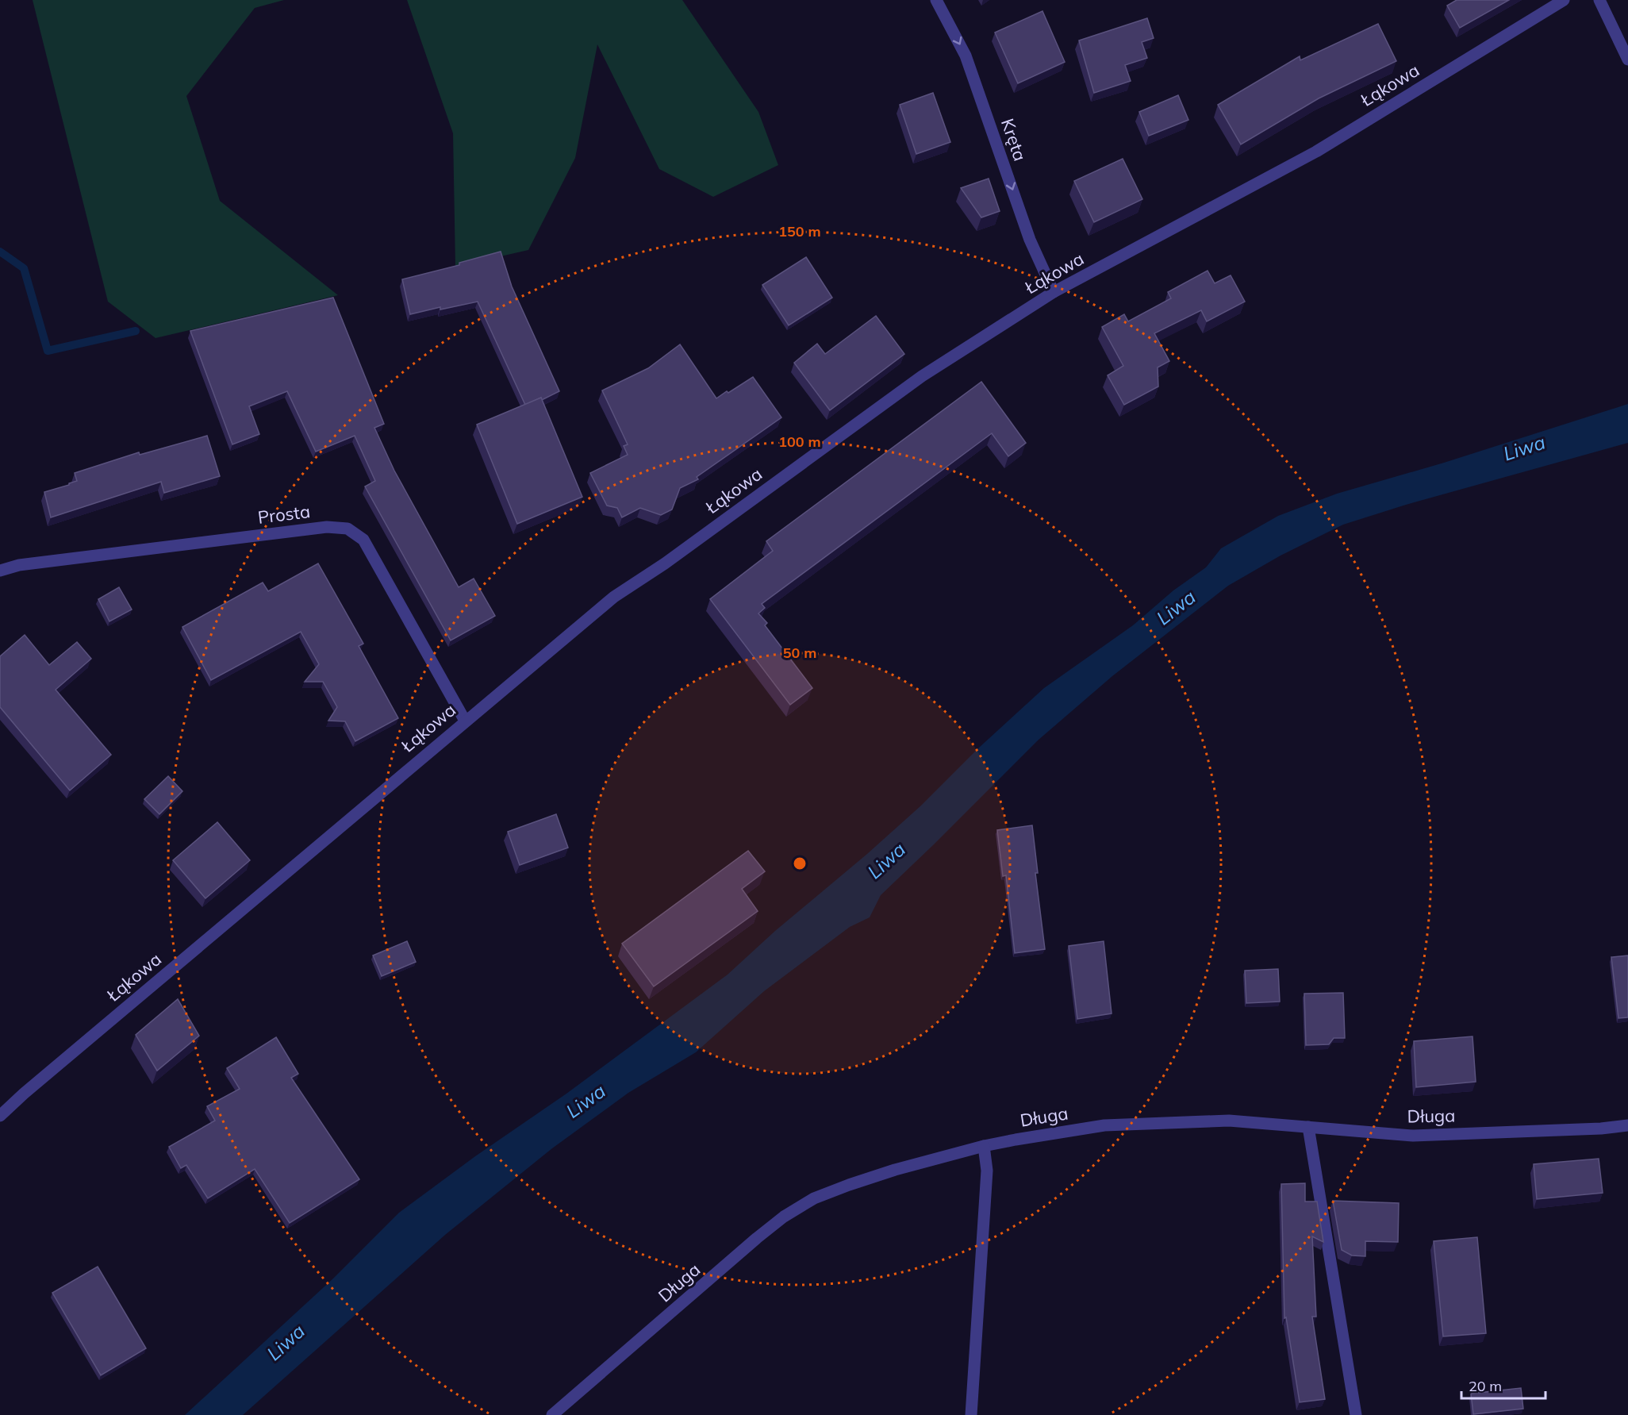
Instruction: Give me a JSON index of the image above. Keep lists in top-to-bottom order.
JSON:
{
  "streets": {
    "street": [
      "Łąkowa",
      "Kręta",
      "Prosta",
      "Długa"
    ]
  },
  "crossings": [
    ["Łąkowa", "Kręta"],
    ["Łąkowa", "Prosta"]
  ],
  "one_way": ["Kręta"],
  "water": ["Liwa"],
  "scale_bar": "20 m",
  "rings": ["150 m", "100 m", "50 m"]
}
